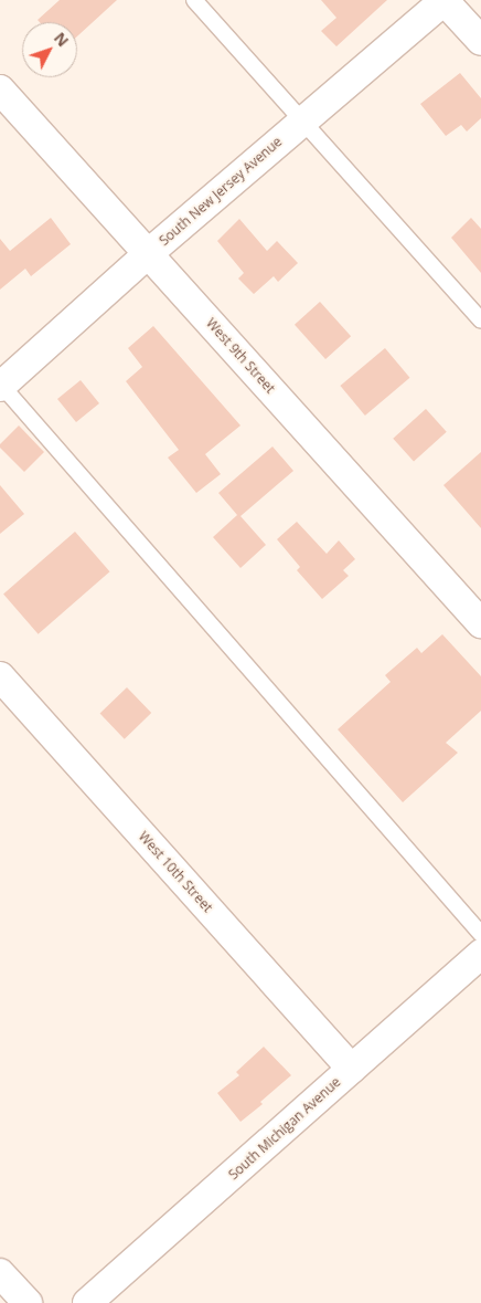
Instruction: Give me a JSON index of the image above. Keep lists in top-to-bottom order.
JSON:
{
  "streets": {
    "street": [
      "South New Jersey Avenue",
      "West 9th Street",
      "West 10th Street",
      "South Michigan Avenue"
    ]
  },
  "crossings": [
    ["South New Jersey Avenue", "West 9th Street"],
    ["West 10th Street", "South Michigan Avenue"]
  ],
  "north": "top right"
}
